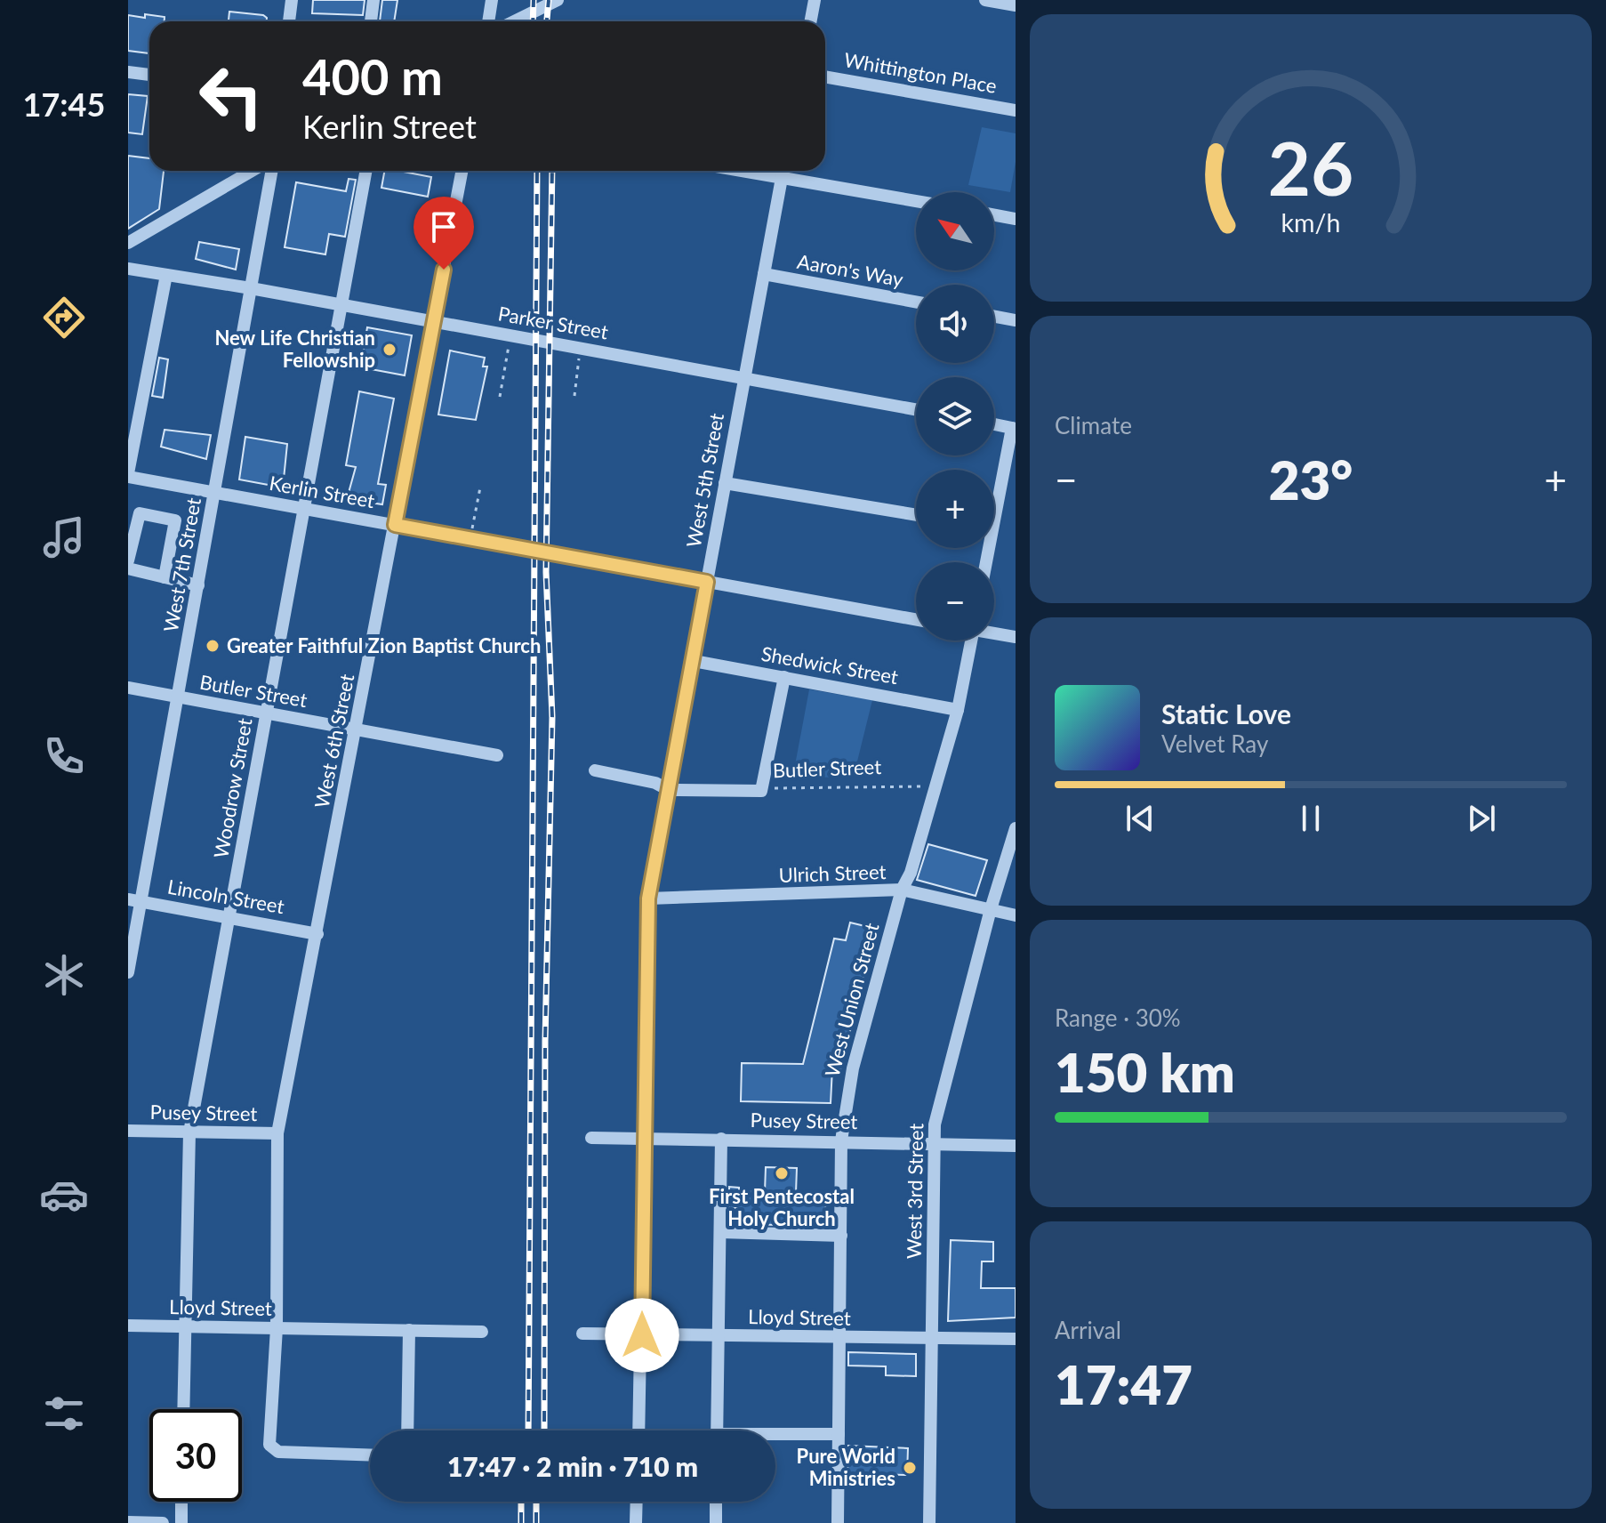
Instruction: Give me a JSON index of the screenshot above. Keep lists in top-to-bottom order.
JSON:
{
  "streets": {
    "street": [
      "Whittington Place",
      "Aaron's Way",
      "Parker Street",
      "West 5th Street",
      "Kerlin Street",
      "West 7th Street",
      "Shedwick Street",
      "Butler Street",
      "West 6th Street",
      "Woodrow Street",
      "Ulrich Street",
      "Lincoln Street",
      "West Union Street",
      "Pusey Street",
      "West 3rd Street",
      "Lloyd Street"
    ]
  },
  "crossings": [
    ["Aaron's Way", "West 5th Street"],
    ["Parker Street", "West 5th Street"],
    ["Parker Street", "West 7th Street"],
    ["Parker Street", "West 6th Street"],
    ["Parker Street", "Woodrow Street"],
    ["West 5th Street", "Kerlin Street"],
    ["West 5th Street", "Shedwick Street"],
    ["West 5th Street", "Butler Street"],
    ["West 5th Street", "Ulrich Street"],
    ["West 5th Street", "Pusey Street"],
    ["West 5th Street", "Lloyd Street"],
    ["Kerlin Street", "West 7th Street"],
    ["Kerlin Street", "West 6th Street"],
    ["Kerlin Street", "Woodrow Street"],
    ["West 7th Street", "Butler Street"],
    ["West 7th Street", "Lincoln Street"],
    ["Shedwick Street", "West Union Street"],
    ["Butler Street", "West 6th Street"],
    ["Butler Street", "Woodrow Street"],
    ["Butler Street", "West Union Street"],
    ["West 6th Street", "Lincoln Street"],
    ["West 6th Street", "Pusey Street"],
    ["West 6th Street", "Lloyd Street"],
    ["Woodrow Street", "Lincoln Street"],
    ["Woodrow Street", "Pusey Street"],
    ["Woodrow Street", "Lloyd Street"],
    ["Ulrich Street", "West Union Street"],
    ["Ulrich Street", "West 3rd Street"],
    ["West Union Street", "Pusey Street"],
    ["West Union Street", "Lloyd Street"],
    ["Pusey Street", "West 3rd Street"],
    ["West 3rd Street", "Lloyd Street"]
  ],
  "places": [
    "New Life Christian Fellowship",
    "Greater Faithful Zion Baptist Church",
    "First Pentecostal Holy Church",
    "Pure World Ministries"
  ],
  "north": "top left",
  "page": {
    "tabs": "17:45",
    "turn": ["400 m", "Kerlin Street"],
    "map_buttons": ["+", "−"],
    "tile": [
      "Climate",
      ["Range · 30%", "150 km"],
      ["Arrival", "17:47"]
    ],
    "heat": ["−", "23°", "+"],
    "song": ["Static Love", "Velvet Ray"],
    "limit": "30",
    "trip": "17:47 · 2 min · 710 m",
    "gauge": ["26", "km/h"]
  }
}
